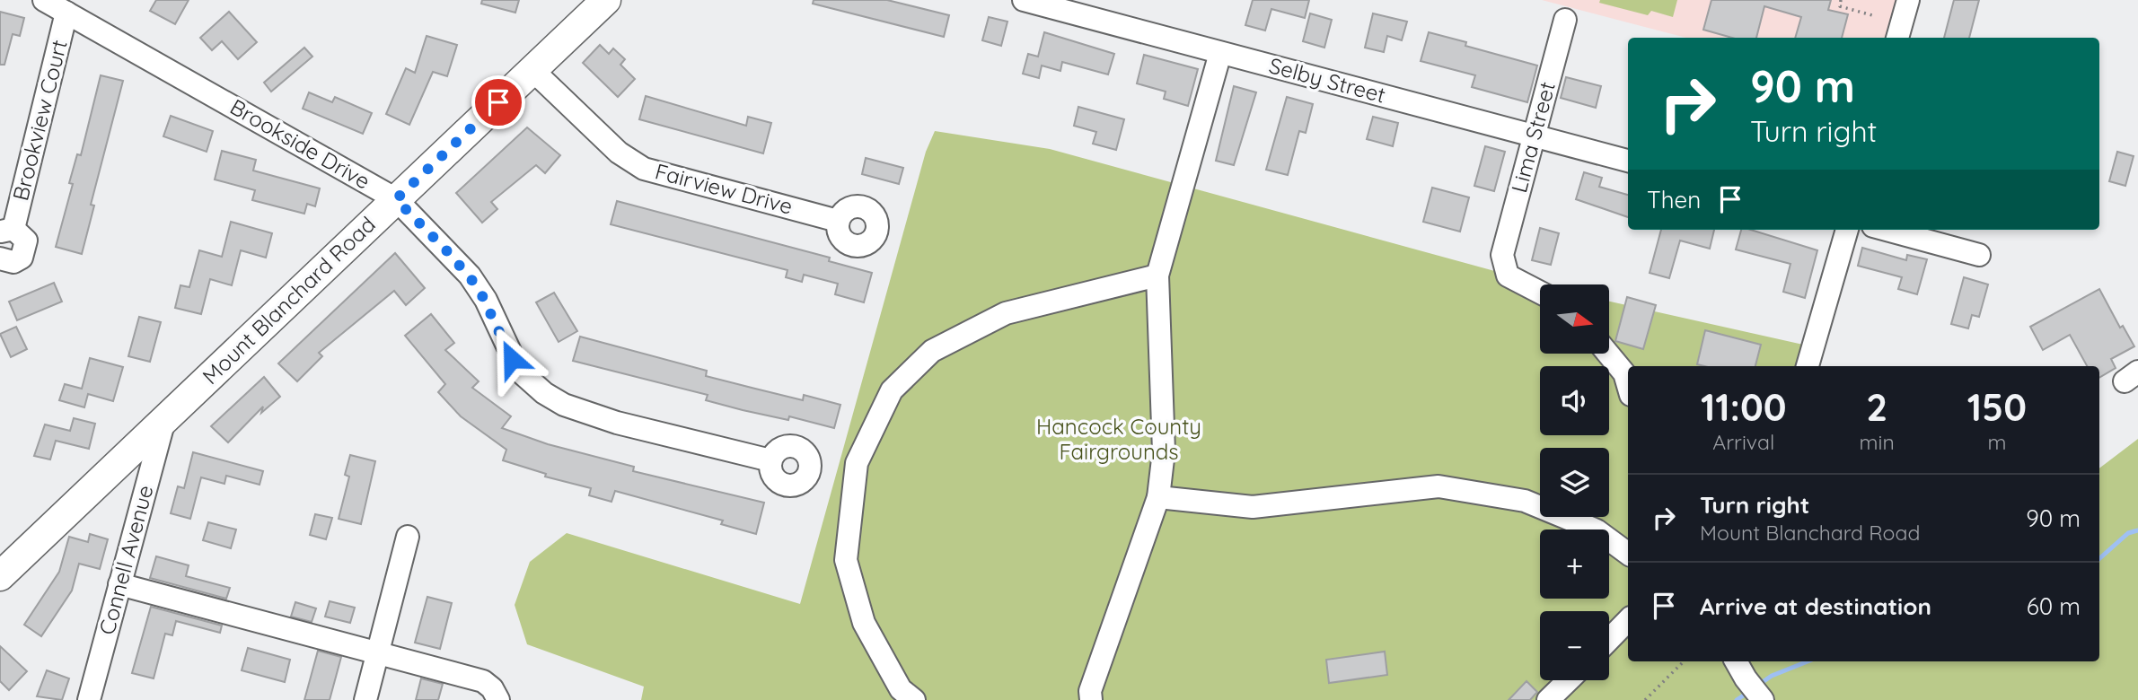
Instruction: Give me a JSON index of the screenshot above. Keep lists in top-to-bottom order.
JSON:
{
  "streets": {
    "main road": ["Mount Blanchard Road"],
    "street": [
      "Selby Street",
      "Brookview Court",
      "Lima Street",
      "Brookside Drive",
      "Fairview Drive",
      "Connell Avenue"
    ]
  },
  "crossings": [
    ["Selby Street", "Lima Street"],
    ["Brookview Court", "Brookside Drive"],
    ["Brookside Drive", "Mount Blanchard Road"],
    ["Fairview Drive", "Mount Blanchard Road"],
    ["Mount Blanchard Road", "Connell Avenue"]
  ],
  "parks": ["Hancock County Fairgrounds"],
  "north": "right",
  "page": {
    "turn": ["90 m", "Turn right"],
    "then": "Then",
    "map_buttons": ["+", "−"],
    "eta": [
      "11:00",
      "Arrival",
      "2",
      "min",
      "150",
      "m"
    ],
    "list": [
      {
        "name": "Turn right",
        "note": "Mount Blanchard Road",
        "value": "90 m"
      },
      {
        "name": "Arrive at destination",
        "value": "60 m"
      }
    ]
  }
}
